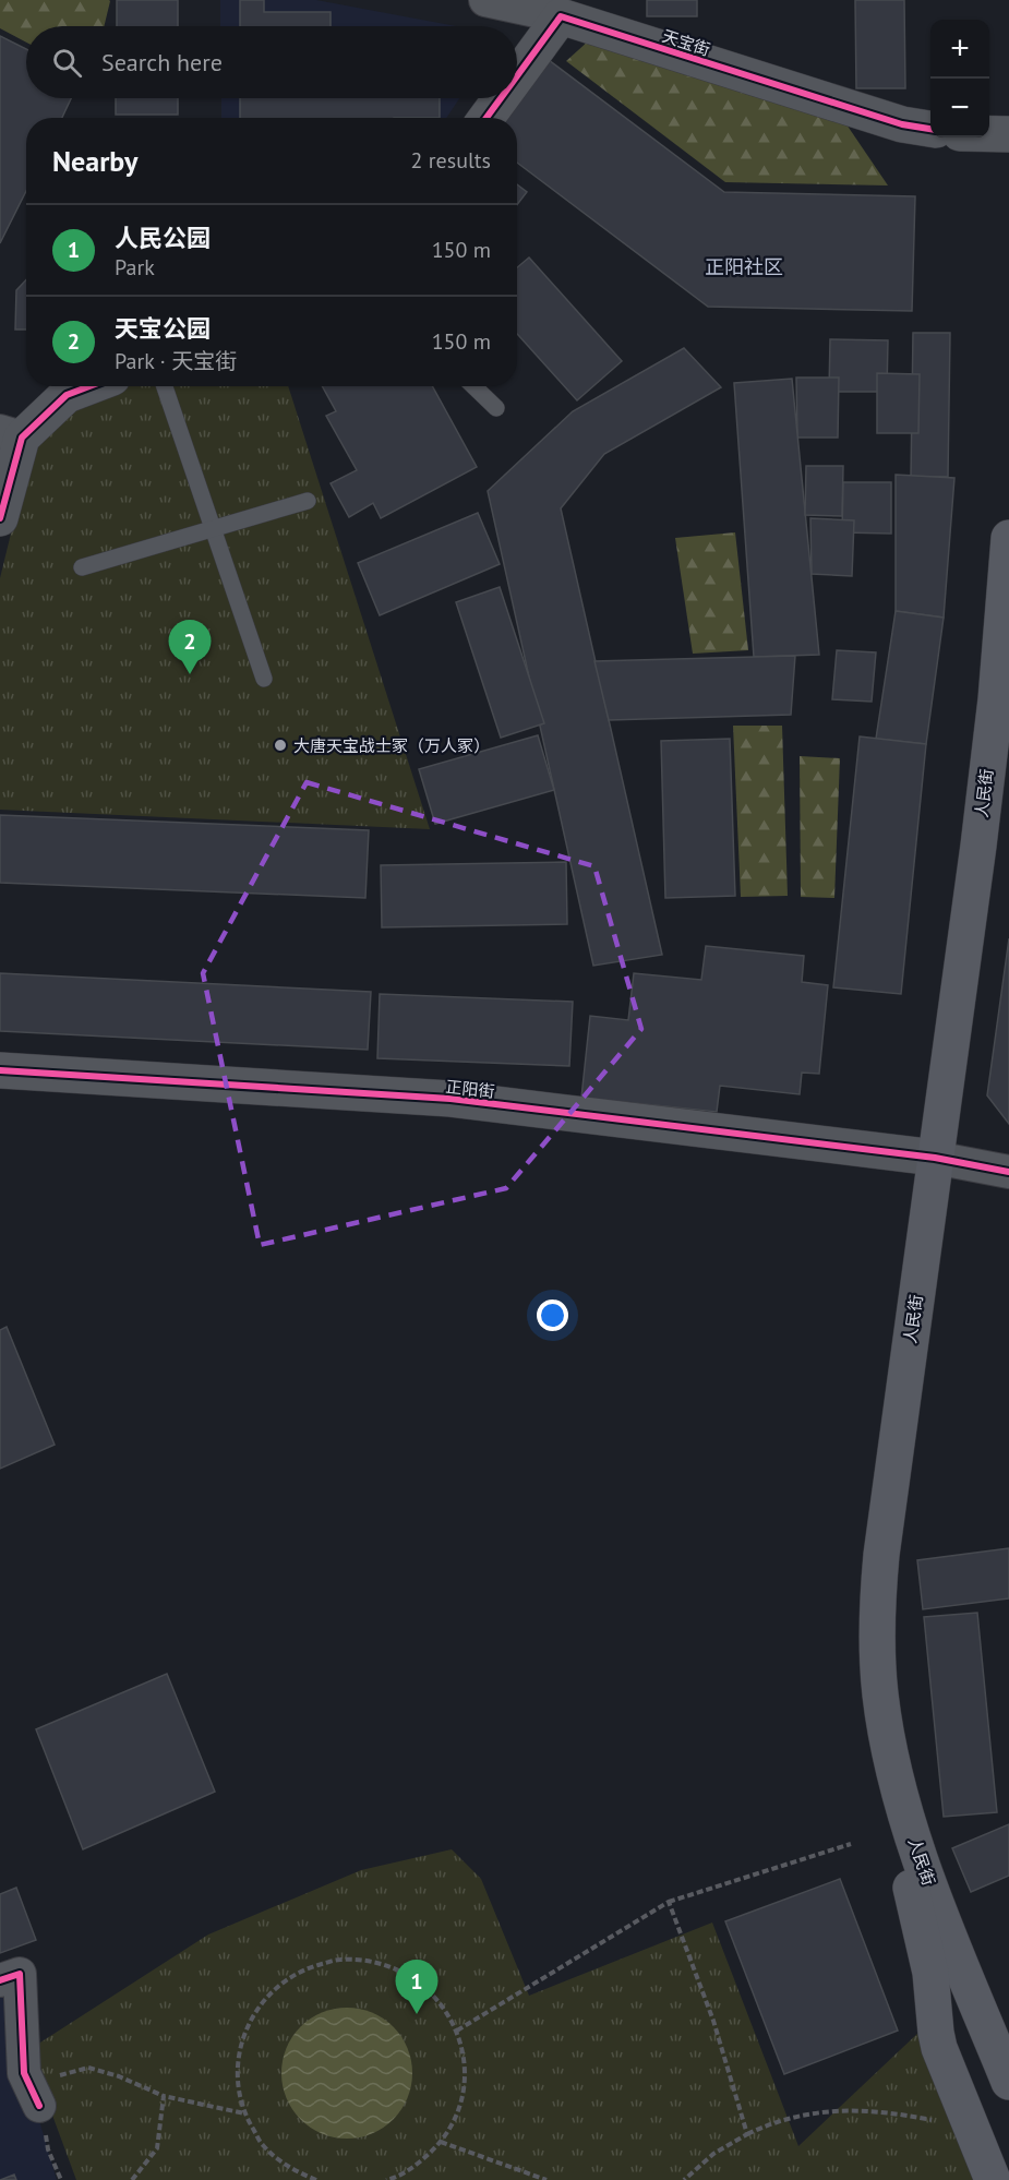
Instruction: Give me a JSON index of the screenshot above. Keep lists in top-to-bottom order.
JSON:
{
  "streets": {
    "main road": ["人民街"],
    "street": ["天宝街", "正阳街"]
  },
  "crossings": [
    ["人民街", "正阳街"]
  ],
  "districts": ["正阳社区"],
  "places": ["大唐天宝战士冢（万人冢）"],
  "page": {
    "map_buttons": ["+", "−"],
    "search": "Search here",
    "heading": ["Nearby", "2 results"],
    "list": [
      {
        "mark": "1",
        "name": "人民公园",
        "note": "Park",
        "value": "150 m"
      },
      {
        "mark": "2",
        "name": "天宝公园",
        "note": "Park · 天宝街",
        "value": "150 m"
      }
    ],
    "pins": ["2", "1"]
  }
}
